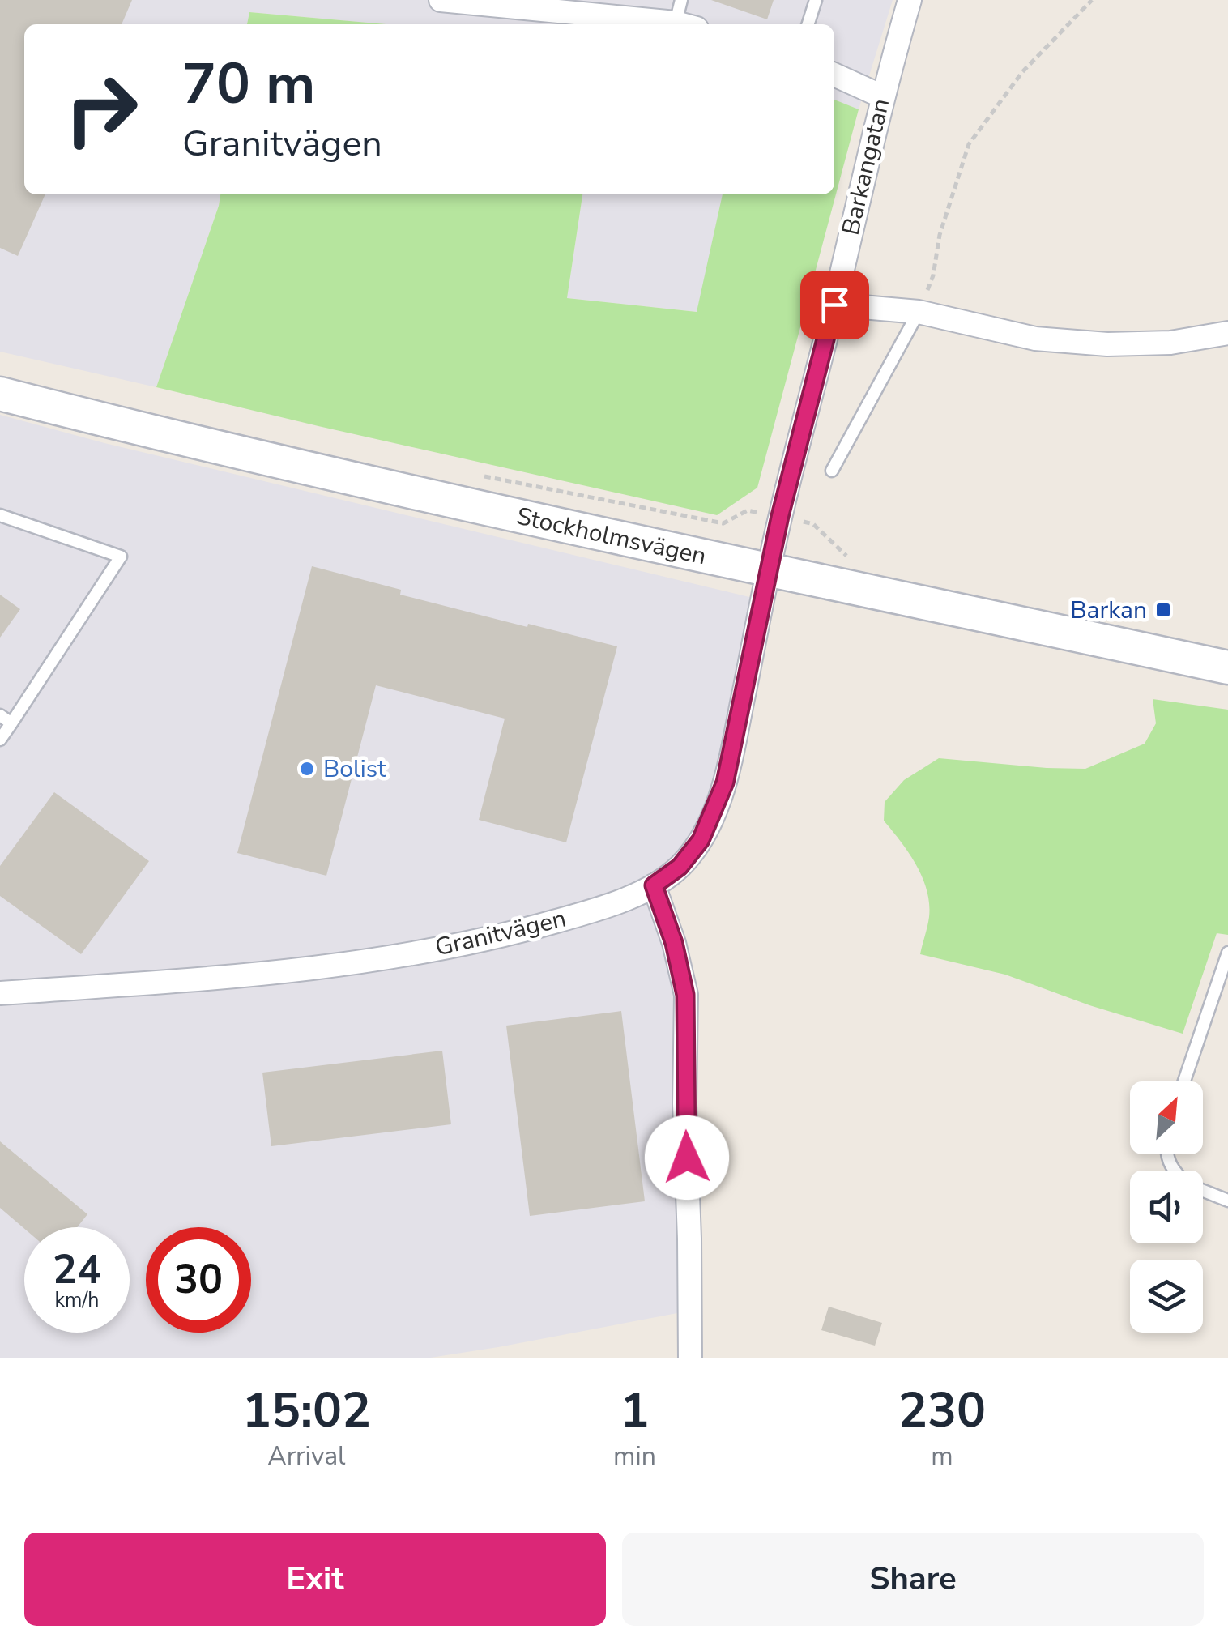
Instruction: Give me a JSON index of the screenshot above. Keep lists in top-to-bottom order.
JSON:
{
  "streets": {
    "main road": ["Stockholmsvägen"],
    "street": ["Barkangatan", "Granitvägen"]
  },
  "crossings": [
    ["Barkangatan", "Stockholmsvägen"],
    ["Barkangatan", "Granitvägen"],
    ["Stockholmsvägen", "Granitvägen"]
  ],
  "places": {
    "transit": ["Barkan"],
    "other": ["Bolist"]
  },
  "north": "top right",
  "page": {
    "turn": ["70 m", "Granitvägen"],
    "speed": "24 km/h",
    "limit": "30",
    "eta": [
      "15:02",
      "Arrival",
      "1",
      "min",
      "230",
      "m"
    ],
    "buttons": ["Exit", "Share"]
  }
}
